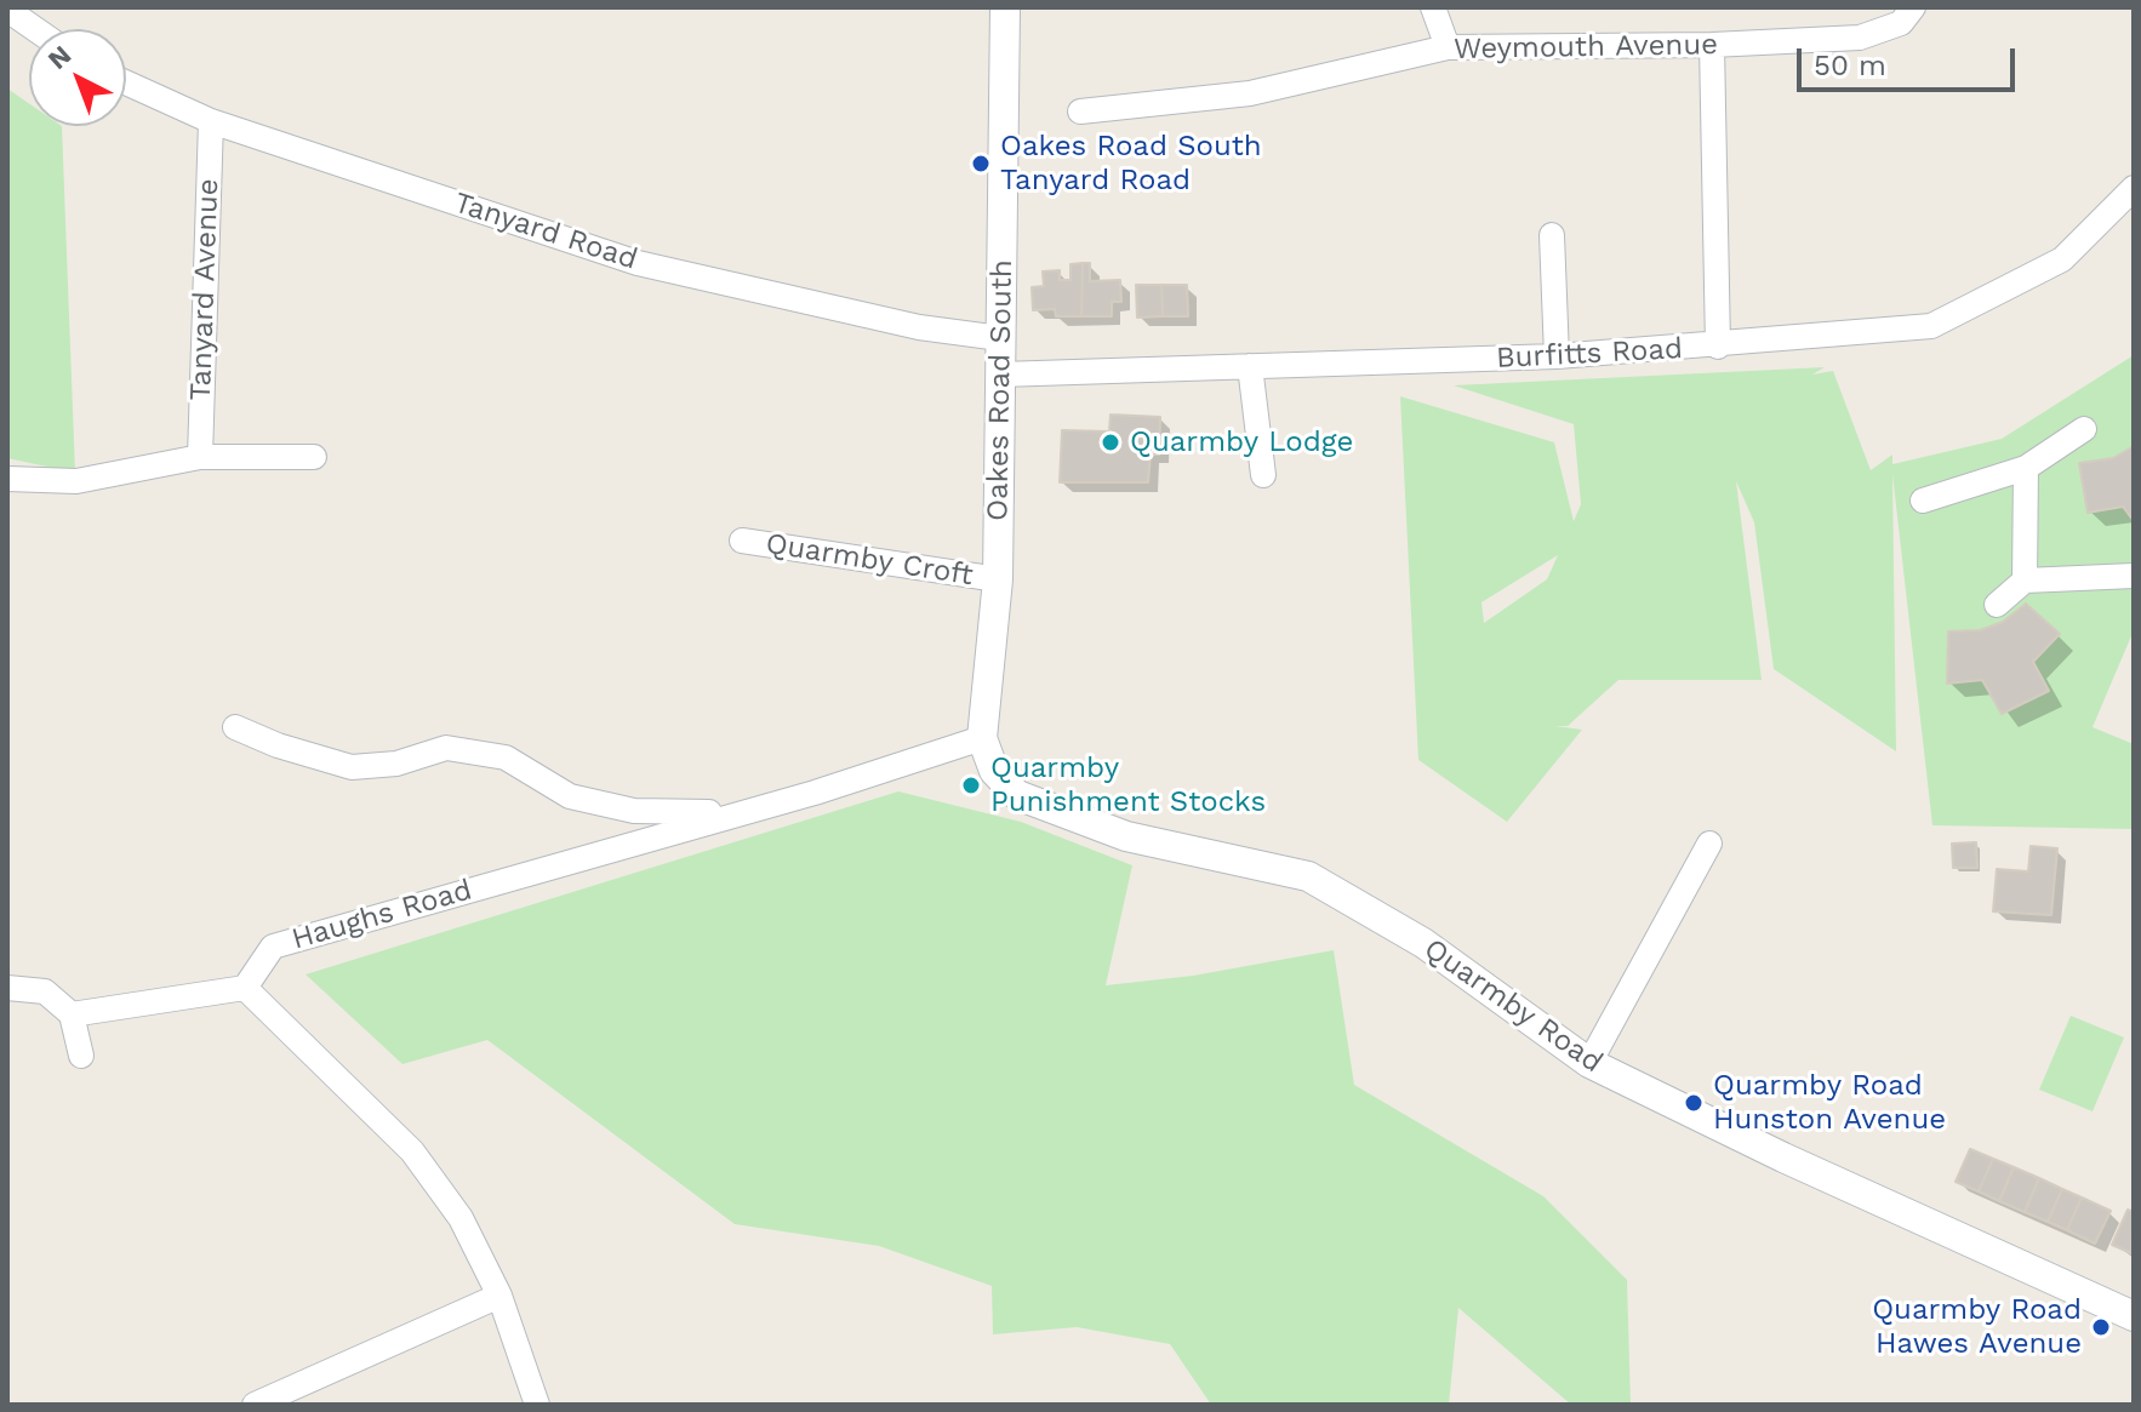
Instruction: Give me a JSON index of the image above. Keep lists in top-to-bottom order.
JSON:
{
  "streets": {
    "street": [
      "Weymouth Avenue",
      "Tanyard Road",
      "Tanyard Avenue",
      "Burfitts Road",
      "Oakes Road South",
      "Quarmby Croft",
      "Haughs Road",
      "Quarmby Road"
    ]
  },
  "crossings": [
    ["Tanyard Road", "Tanyard Avenue"],
    ["Tanyard Road", "Oakes Road South"],
    ["Burfitts Road", "Oakes Road South"],
    ["Oakes Road South", "Quarmby Croft"],
    ["Oakes Road South", "Haughs Road"],
    ["Oakes Road South", "Quarmby Road"]
  ],
  "places": [
    "Oakes Road South Tanyard Road",
    "Quarmby Lodge",
    "Quarmby Punishment Stocks",
    "Quarmby Road Hunston Avenue",
    "Quarmby Road Hawes Avenue"
  ],
  "scale_bar": "50 m",
  "north": "top left"
}
